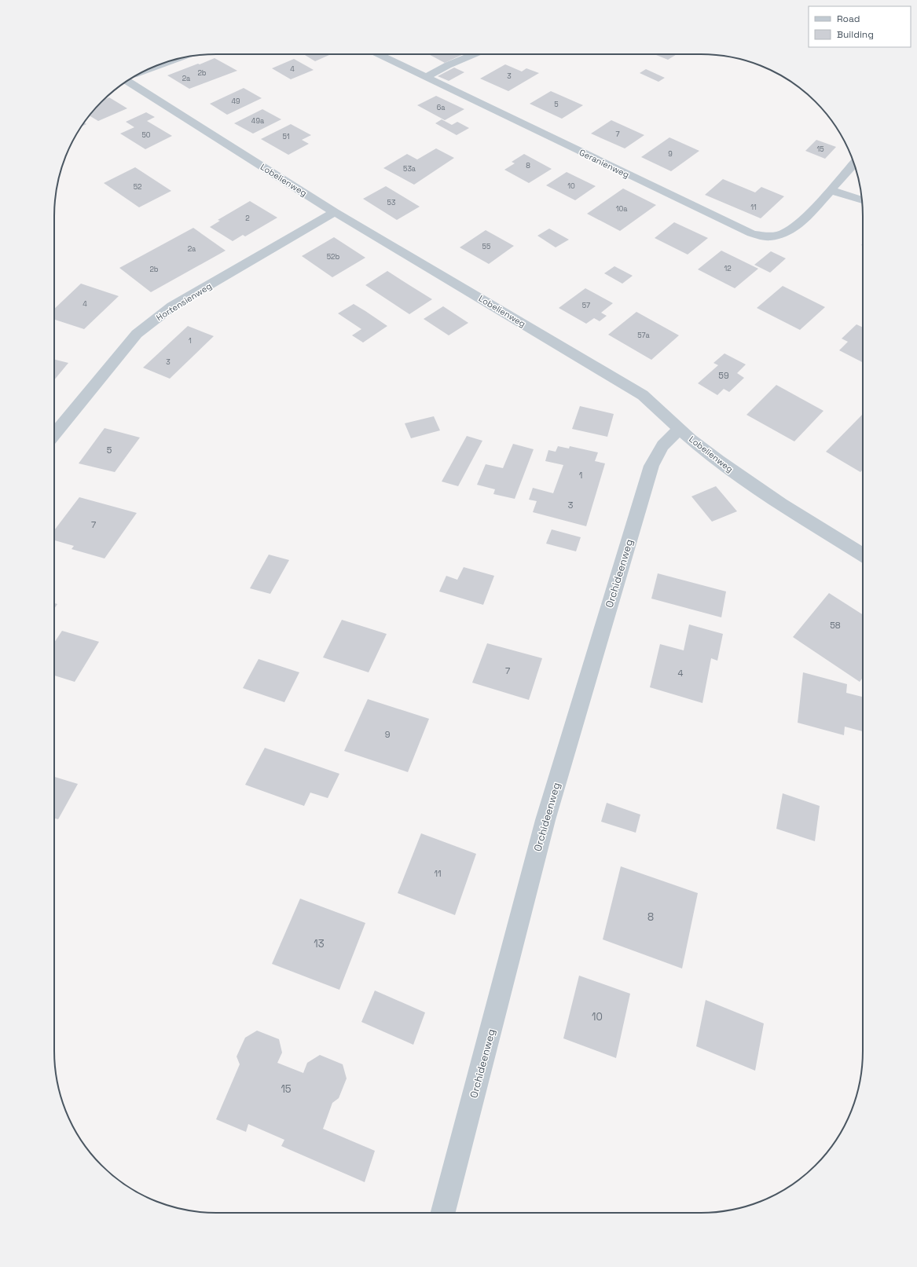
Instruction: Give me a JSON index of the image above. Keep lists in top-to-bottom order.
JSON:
{
  "streets": {
    "street": [
      "Geranienweg",
      "Lobelienweg",
      "Hortensienweg",
      "Orchideenweg"
    ]
  },
  "crossings": [
    ["Lobelienweg", "Hortensienweg"],
    ["Lobelienweg", "Orchideenweg"]
  ],
  "house_numbers": [
    "4",
    "2b",
    "3",
    "2a",
    "49",
    "5",
    "6a",
    "49a",
    "7",
    "50",
    "51",
    "15",
    "9",
    "8",
    "53a",
    "10",
    "52",
    "53",
    "11",
    "10a",
    "2",
    "55",
    "2a",
    "52b",
    "12",
    "2b",
    "4",
    "57",
    "57a",
    "1",
    "3",
    "59",
    "5",
    "1",
    "3",
    "7",
    "58",
    "7",
    "4",
    "9",
    "11",
    "8",
    "13",
    "10",
    "15"
  ],
  "legend": ["Road", "Building"]
}
